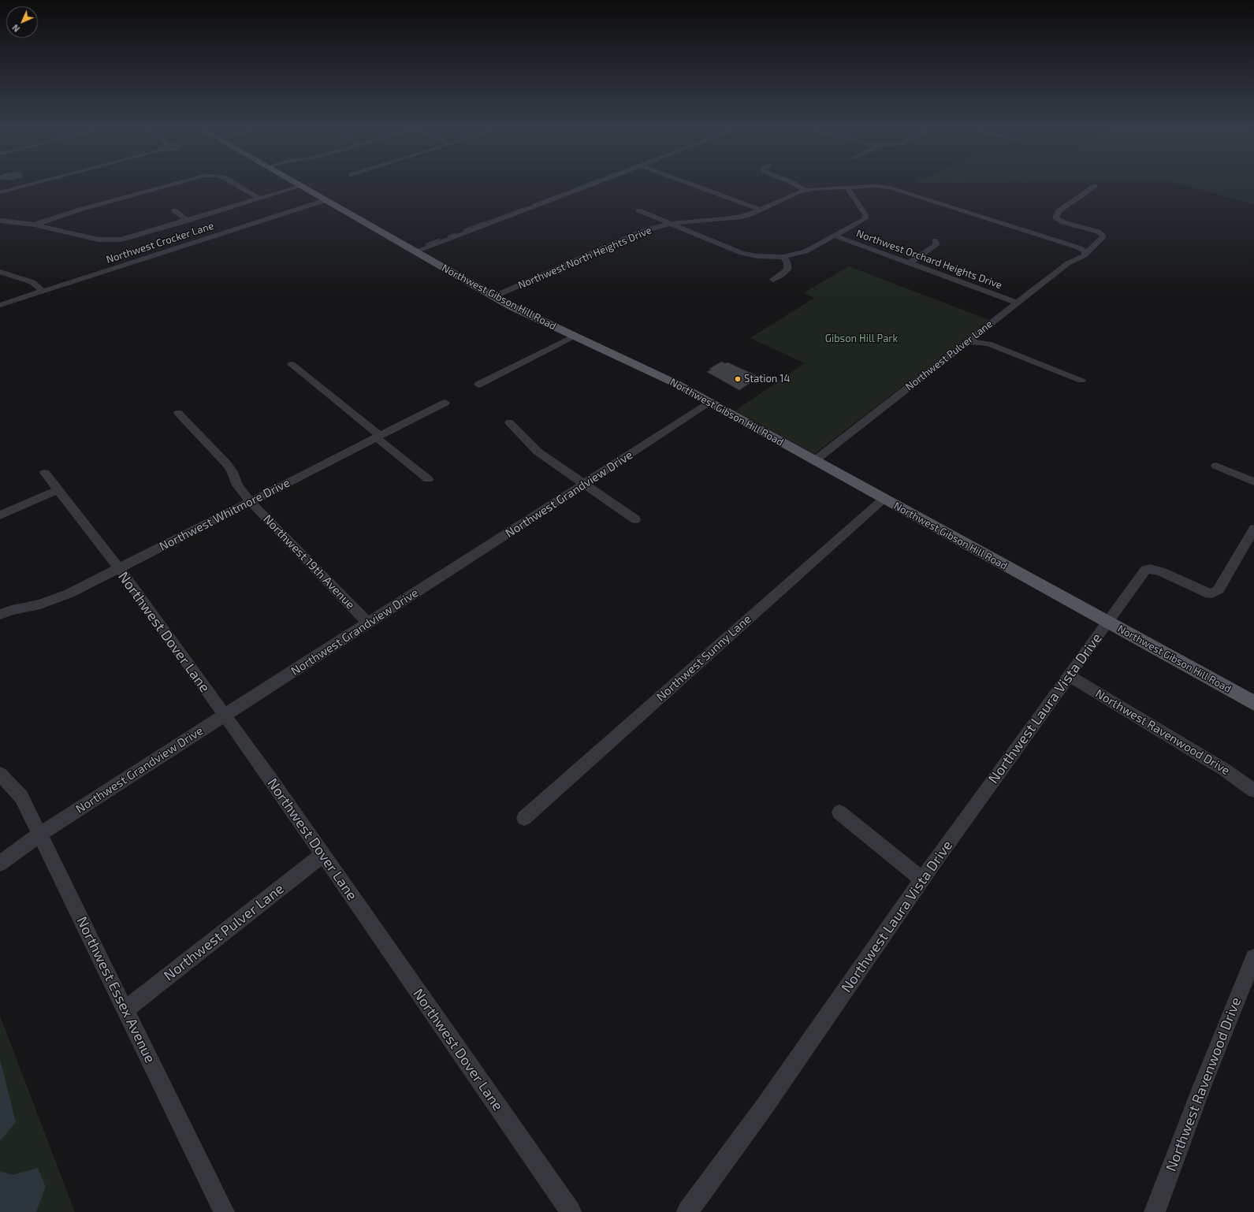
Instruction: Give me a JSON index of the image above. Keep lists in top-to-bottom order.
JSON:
{
  "streets": {
    "main road": ["Northwest Gibson Hill Road"],
    "street": [
      "Northwest Crocker Lane",
      "Northwest North Heights Drive",
      "Northwest Orchard Heights Drive",
      "Northwest Pulver Lane",
      "Northwest Grandview Drive",
      "Northwest Whitmore Drive",
      "Northwest 19th Avenue",
      "Northwest Dover Lane",
      "Northwest Sunny Lane",
      "Northwest Laura Vista Drive",
      "Northwest Ravenwood Drive",
      "Northwest Essex Avenue"
    ]
  },
  "crossings": [
    ["Northwest Crocker Lane", "Northwest Gibson Hill Road"],
    ["Northwest North Heights Drive", "Northwest Gibson Hill Road"],
    ["Northwest North Heights Drive", "Northwest Pulver Lane"],
    ["Northwest Orchard Heights Drive", "Northwest Pulver Lane"],
    ["Northwest Gibson Hill Road", "Northwest Pulver Lane"],
    ["Northwest Gibson Hill Road", "Northwest Grandview Drive"],
    ["Northwest Gibson Hill Road", "Northwest Sunny Lane"],
    ["Northwest Gibson Hill Road", "Northwest Laura Vista Drive"],
    ["Northwest Pulver Lane", "Northwest Dover Lane"],
    ["Northwest Pulver Lane", "Northwest Essex Avenue"],
    ["Northwest Grandview Drive", "Northwest 19th Avenue"],
    ["Northwest Grandview Drive", "Northwest Dover Lane"],
    ["Northwest Grandview Drive", "Northwest Essex Avenue"],
    ["Northwest Whitmore Drive", "Northwest 19th Avenue"],
    ["Northwest Whitmore Drive", "Northwest Dover Lane"],
    ["Northwest Laura Vista Drive", "Northwest Ravenwood Drive"]
  ],
  "parks": ["Gibson Hill Park"],
  "places": ["Station 14"],
  "north": "bottom left"
}
